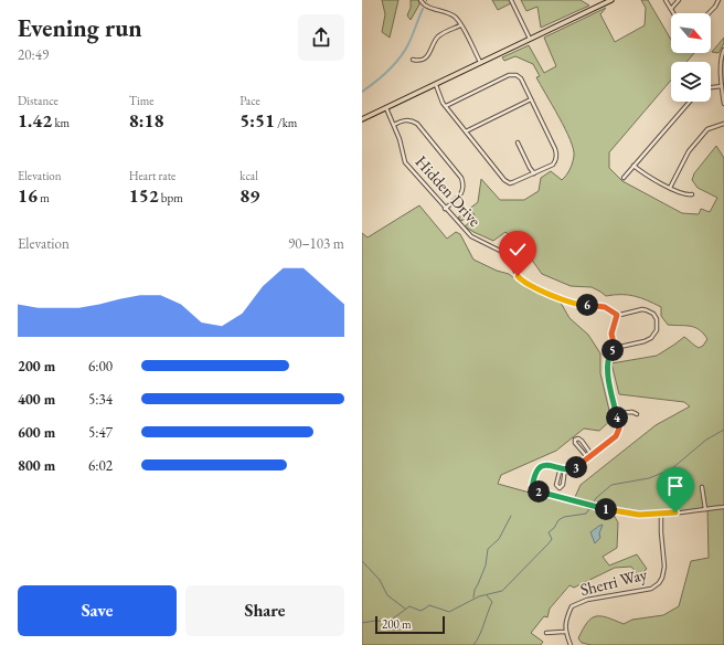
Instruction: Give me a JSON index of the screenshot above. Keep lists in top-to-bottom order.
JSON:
{
  "streets": {
    "street": ["Hidden Drive", "Sherri Way"]
  },
  "scale_bar": "200 m",
  "north": "bottom right",
  "page": {
    "heading": ["Evening run", "20:49"],
    "stats": [
      ["Distance", "1.42 km"],
      ["Time", "8:18"],
      ["Pace", "5:51 /km"],
      ["Elevation", "16 m"],
      ["Heart rate", "152 bpm"],
      ["kcal", "89"]
    ],
    "chart": ["Elevation", "90–103 m"],
    "pins": [
      "6",
      "5",
      "4",
      "3",
      "2",
      "1"
    ],
    "list": [
      {
        "name": "200 m",
        "note": "6:00"
      },
      {
        "name": "400 m",
        "note": "5:34"
      },
      {
        "name": "600 m",
        "note": "5:47"
      },
      {
        "name": "800 m",
        "note": "6:02"
      }
    ],
    "buttons": ["Save", "Share"],
    "scale": "200 m"
  }
}
